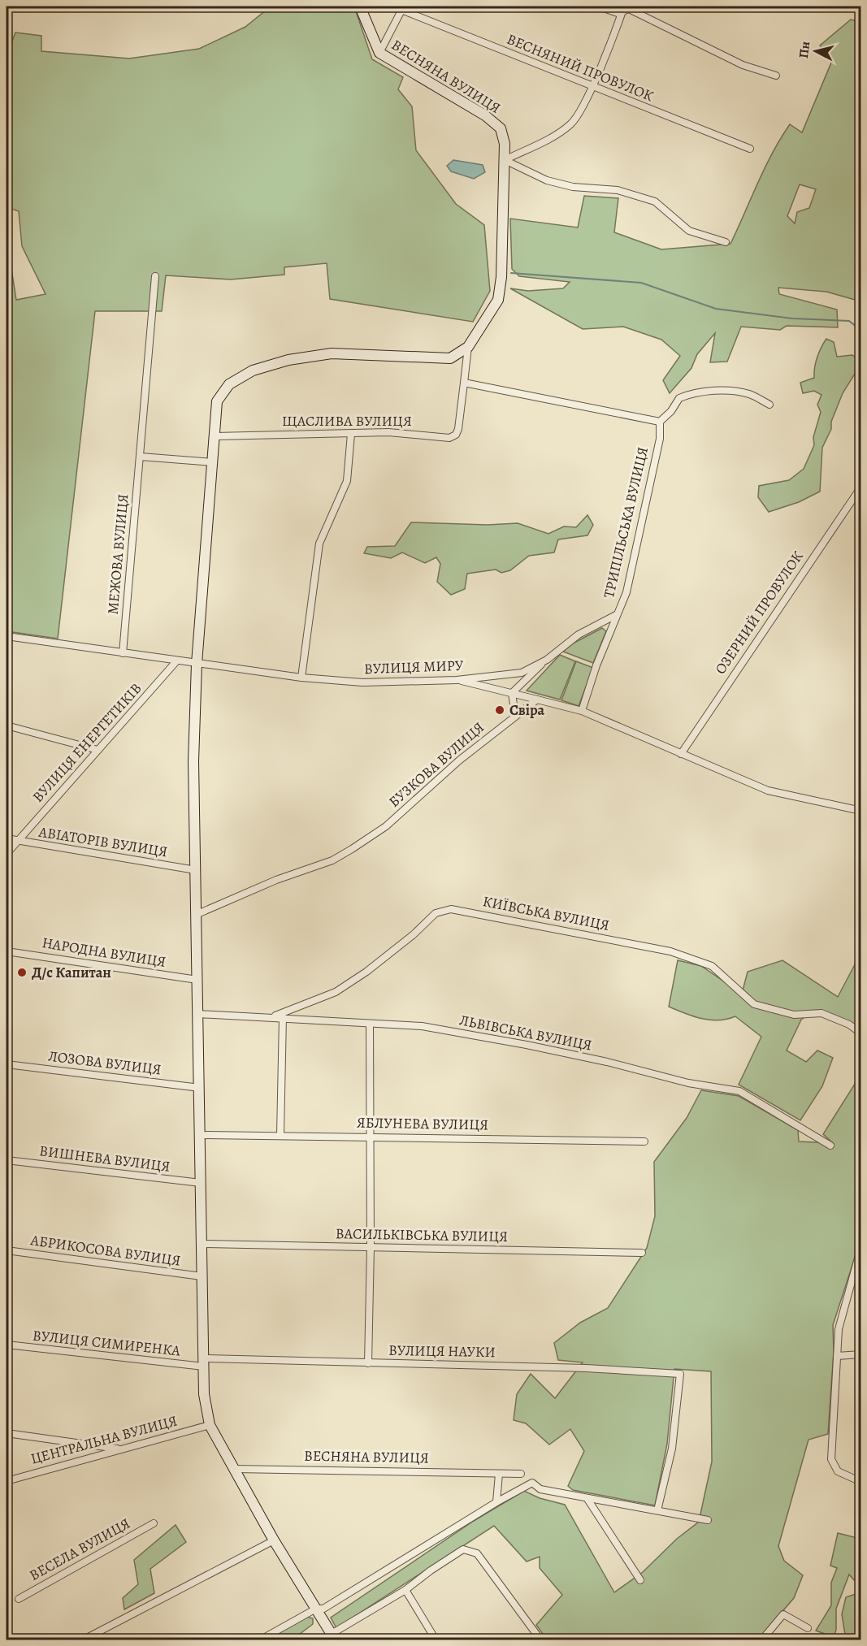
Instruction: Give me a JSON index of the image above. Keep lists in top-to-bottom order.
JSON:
{
  "streets": {
    "street": [
      "ВЕСНЯНИЙ ПРОВУЛОК",
      "ВЕСНЯНА ВУЛИЦЯ",
      "ЩАСЛИВА ВУЛИЦЯ",
      "ТРИПІЛЬСЬКА ВУЛИЦЯ",
      "МЕЖОВА ВУЛИЦЯ",
      "ОЗЕРНИЙ ПРОВУЛОК",
      "ВУЛИЦЯ МИРУ",
      "ВУЛИЦЯ ЕНЕРГЕТИКІВ",
      "БУЗКОВА ВУЛИЦЯ",
      "АВІАТОРІВ ВУЛИЦЯ",
      "КИЇВСЬКА ВУЛИЦЯ",
      "НАРОДНА ВУЛИЦЯ",
      "ЛЬВІВСЬКА ВУЛИЦЯ",
      "ЛОЗОВА ВУЛИЦЯ",
      "ЯБЛУНЕВА ВУЛИЦЯ",
      "ВИШНЕВА ВУЛИЦЯ",
      "ВАСИЛЬКІВСЬКА ВУЛИЦЯ",
      "АБРИКОСОВА ВУЛИЦЯ",
      "ВУЛИЦЯ СИМИРЕНКА",
      "ВУЛИЦЯ НАУКИ",
      "ЦЕНТРАЛЬНА ВУЛИЦЯ",
      "ВЕСЕЛА ВУЛИЦЯ"
    ]
  },
  "crossings": [
    ["ВЕСНЯНА ВУЛИЦЯ", "ЩАСЛИВА ВУЛИЦЯ"],
    ["ЩАСЛИВА ВУЛИЦЯ", "ВУЛИЦЯ МИРУ"],
    ["ЩАСЛИВА ВУЛИЦЯ", "БУЗКОВА ВУЛИЦЯ"],
    ["ЩАСЛИВА ВУЛИЦЯ", "АВІАТОРІВ ВУЛИЦЯ"],
    ["ЩАСЛИВА ВУЛИЦЯ", "НАРОДНА ВУЛИЦЯ"],
    ["ЩАСЛИВА ВУЛИЦЯ", "ЛЬВІВСЬКА ВУЛИЦЯ"],
    ["ЩАСЛИВА ВУЛИЦЯ", "ЛОЗОВА ВУЛИЦЯ"],
    ["ЩАСЛИВА ВУЛИЦЯ", "ЯБЛУНЕВА ВУЛИЦЯ"],
    ["ЩАСЛИВА ВУЛИЦЯ", "ВИШНЕВА ВУЛИЦЯ"],
    ["ЩАСЛИВА ВУЛИЦЯ", "ВАСИЛЬКІВСЬКА ВУЛИЦЯ"],
    ["ЩАСЛИВА ВУЛИЦЯ", "АБРИКОСОВА ВУЛИЦЯ"],
    ["ЩАСЛИВА ВУЛИЦЯ", "ВУЛИЦЯ СИМИРЕНКА"],
    ["ЩАСЛИВА ВУЛИЦЯ", "ВУЛИЦЯ НАУКИ"],
    ["ЩАСЛИВА ВУЛИЦЯ", "ЦЕНТРАЛЬНА ВУЛИЦЯ"],
    ["ТРИПІЛЬСЬКА ВУЛИЦЯ", "ВУЛИЦЯ МИРУ"],
    ["ВУЛИЦЯ ЕНЕРГЕТИКІВ", "АВІАТОРІВ ВУЛИЦЯ"],
    ["КИЇВСЬКА ВУЛИЦЯ", "ЛЬВІВСЬКА ВУЛИЦЯ"],
    ["ВУЛИЦЯ СИМИРЕНКА", "ВУЛИЦЯ НАУКИ"]
  ],
  "places": ["Свіра", "Д/с Капитан"],
  "north": "left"
}
